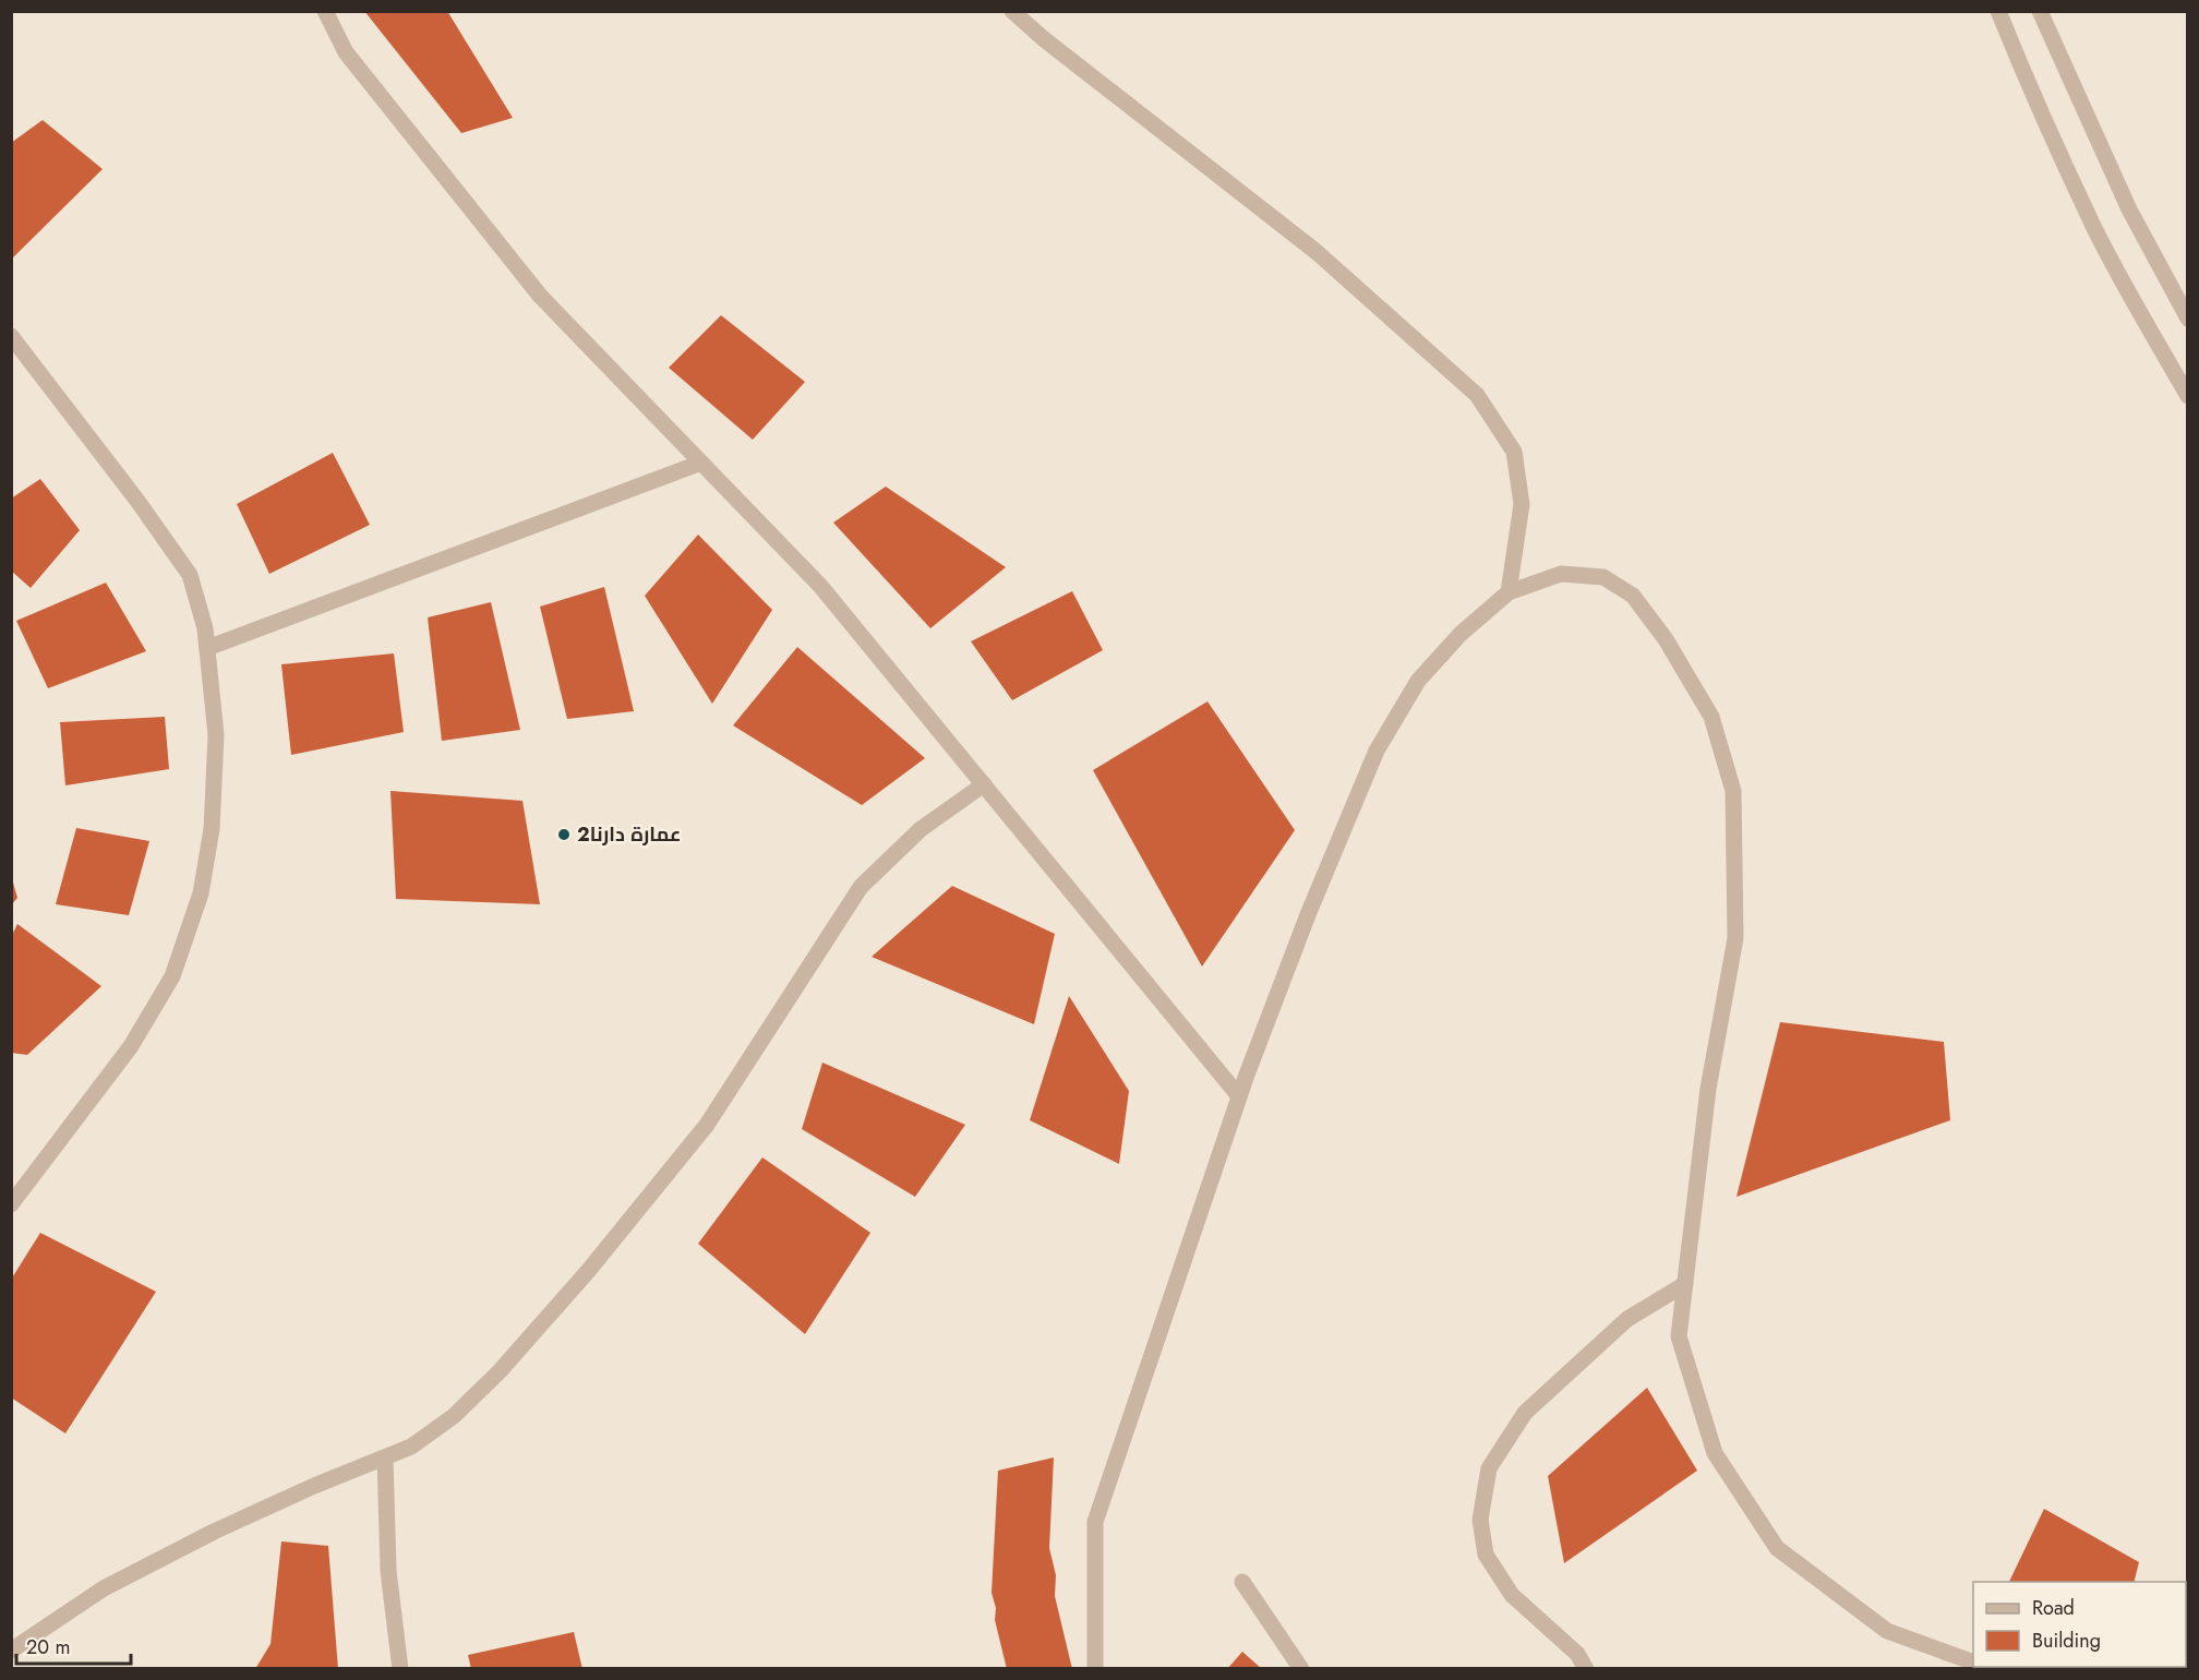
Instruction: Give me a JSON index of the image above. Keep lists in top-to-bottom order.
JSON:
{
  "places": ["عمارة دارنا2"],
  "legend": ["Road", "Building"],
  "scale_bar": "20 m"
}
